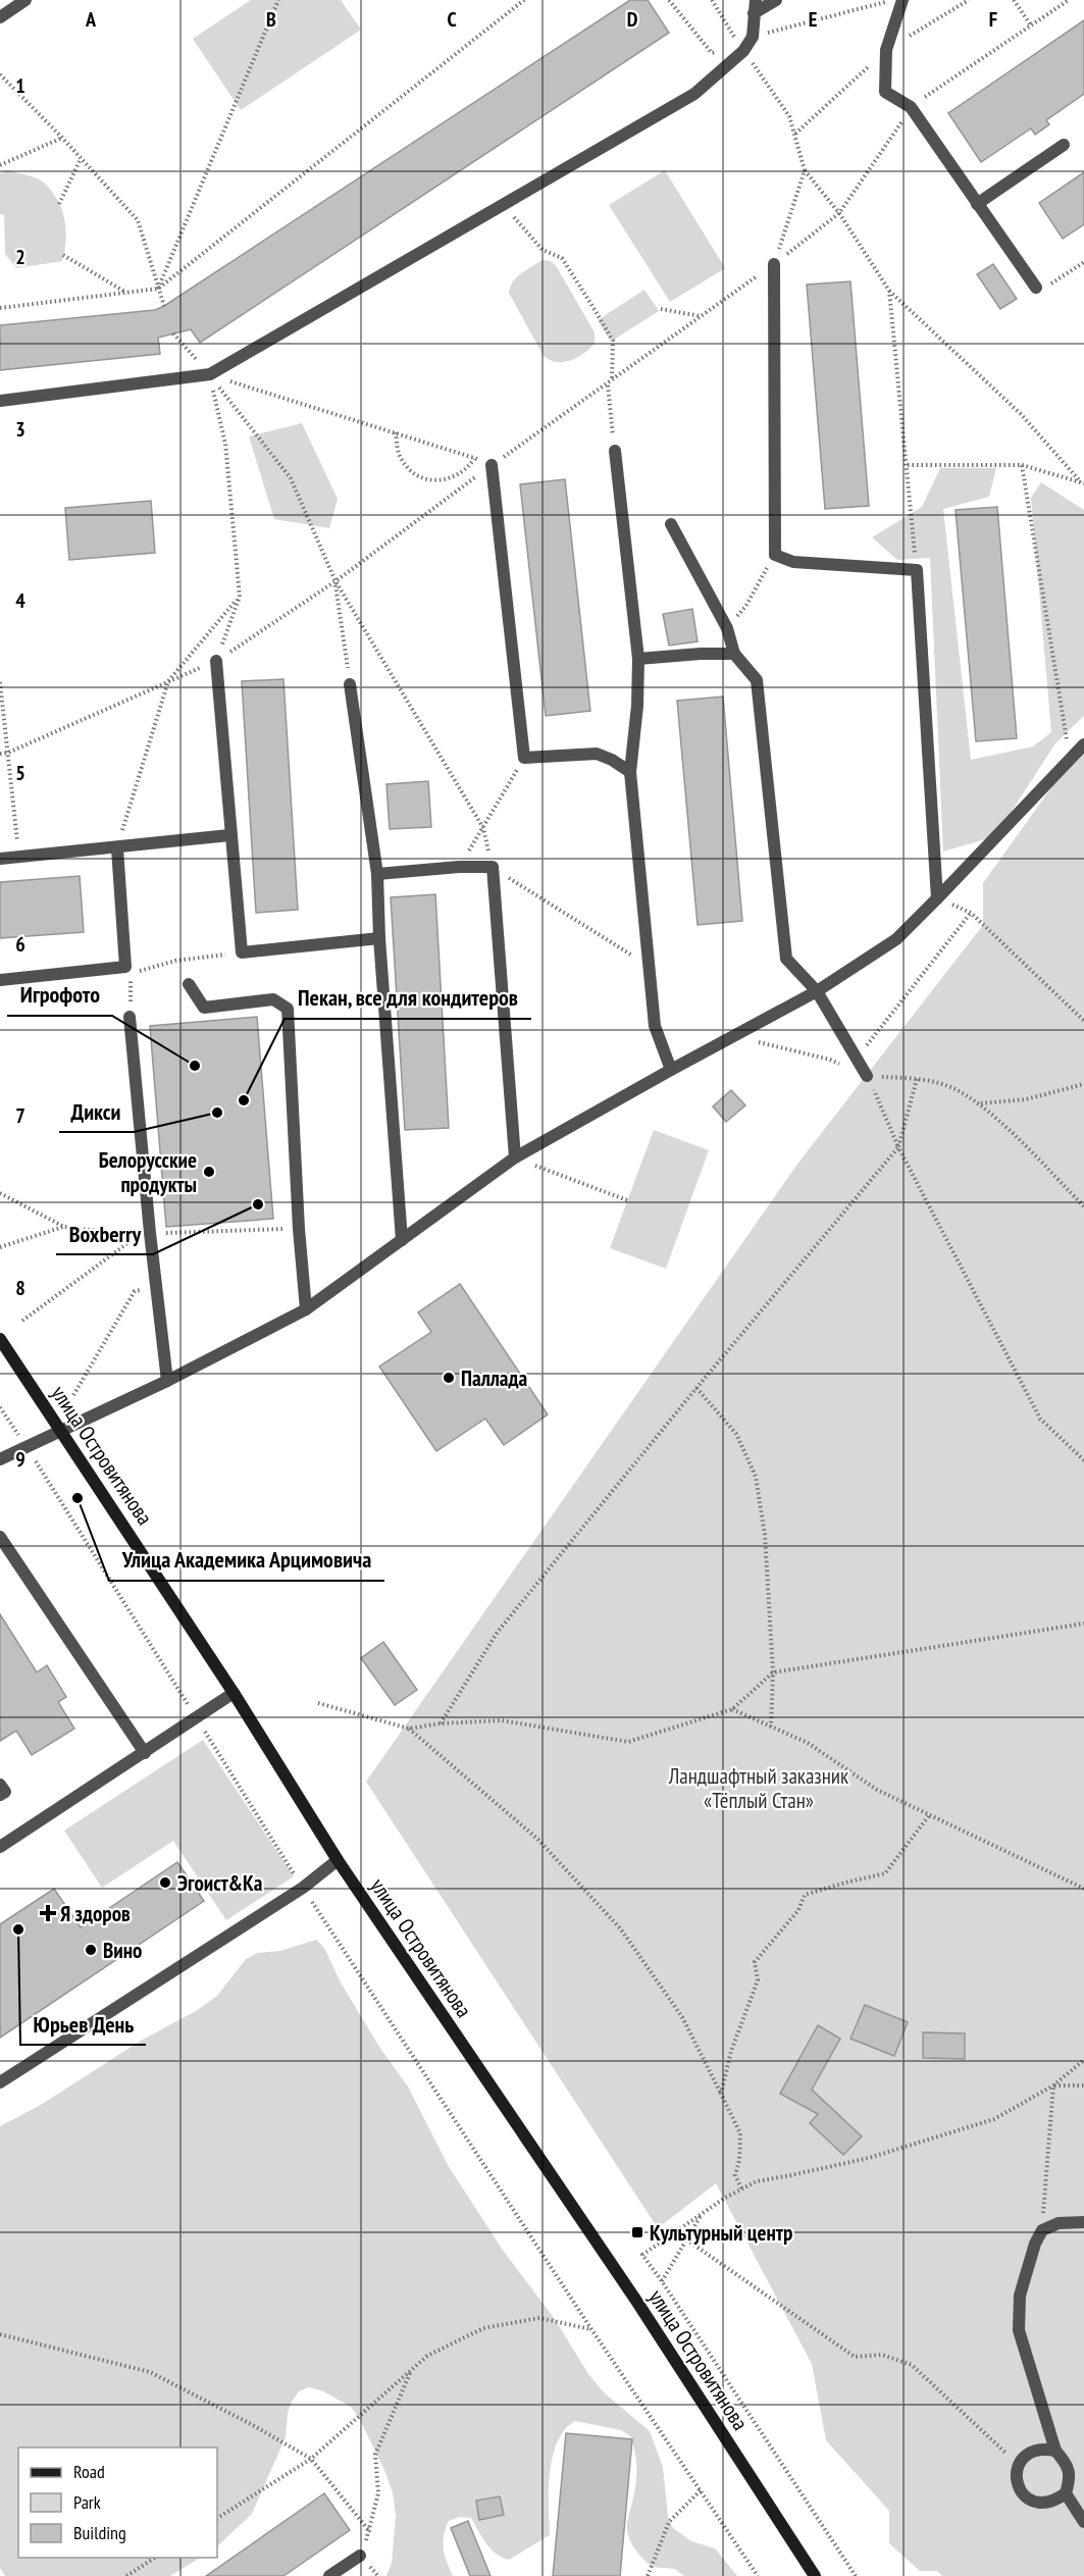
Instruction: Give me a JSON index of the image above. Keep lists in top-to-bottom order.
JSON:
{
  "streets": {
    "main road": ["улица Островитянова"]
  },
  "parks": ["Ландшафтный заказник «Тёплый Стан»"],
  "places": {
    "other": [
      "Игрофото",
      "Пекан, все для кондитеров",
      "Дикси",
      "Белорусские продукты",
      "Boxberry",
      "Паллада",
      "Улица Академика Арцимовича",
      "Эгоист&Ка",
      "Юрьев День",
      "Вино"
    ],
    "health": ["Я здоров"],
    "transit": ["Культурный центр"]
  },
  "legend": ["Road", "Park", "Building"],
  "grid": {
    "columns": [
      "A",
      "B",
      "C",
      "D",
      "E",
      "F"
    ],
    "rows": [
      "1",
      "2",
      "3",
      "4",
      "5",
      "6",
      "7",
      "8",
      "9"
    ]
  }
}
